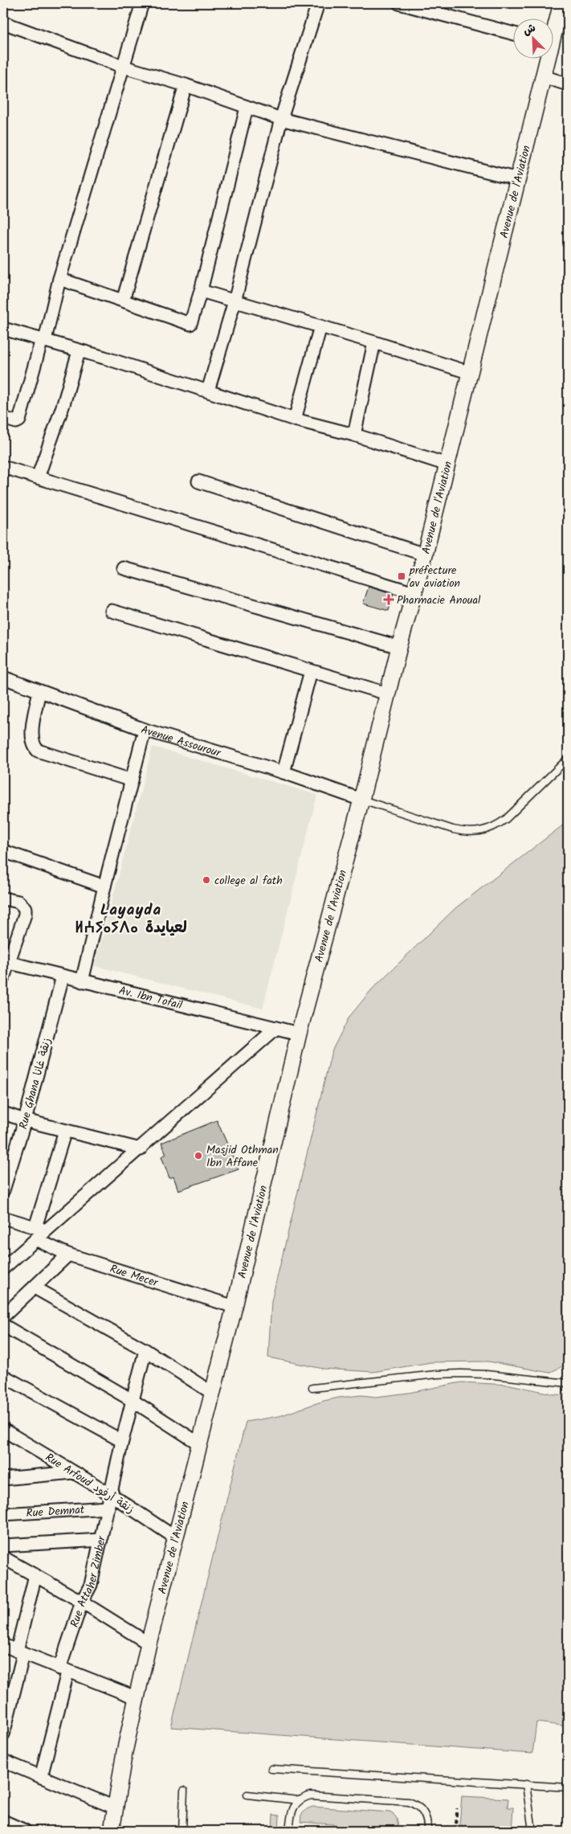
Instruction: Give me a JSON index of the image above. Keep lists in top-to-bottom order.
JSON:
{
  "streets": {
    "street": [
      "Avenue de l'Aviation",
      "Avenue Assourour",
      "Av. Ibn Tofail",
      "Rue Ghana زنقة غانا",
      "Rue Mecer",
      "Rue Arfoud زنقة أرفود",
      "Rue Demnat",
      "Rue Attaher Zimber"
    ]
  },
  "crossings": [
    ["Avenue de l'Aviation", "Avenue Assourour"],
    ["Avenue de l'Aviation", "Av. Ibn Tofail"],
    ["Avenue de l'Aviation", "Rue Mecer"],
    ["Avenue de l'Aviation", "Rue Arfoud زنقة أرفود"],
    ["Av. Ibn Tofail", "Rue Ghana زنقة غانا"],
    ["Rue Arfoud زنقة أرفود", "Rue Attaher Zimber"],
    ["Rue Demnat", "Rue Attaher Zimber"]
  ],
  "districts": ["Layayda ⵍⵄⵢⴰⵢⴷⴰ لعيايدة"],
  "places": {
    "transit": ["préfecture av aviation"],
    "health": ["Pharmacie Anoual"],
    "other": ["college al fath", "Masjid Othman Ibn Affane"]
  },
  "north": "top left"
}
